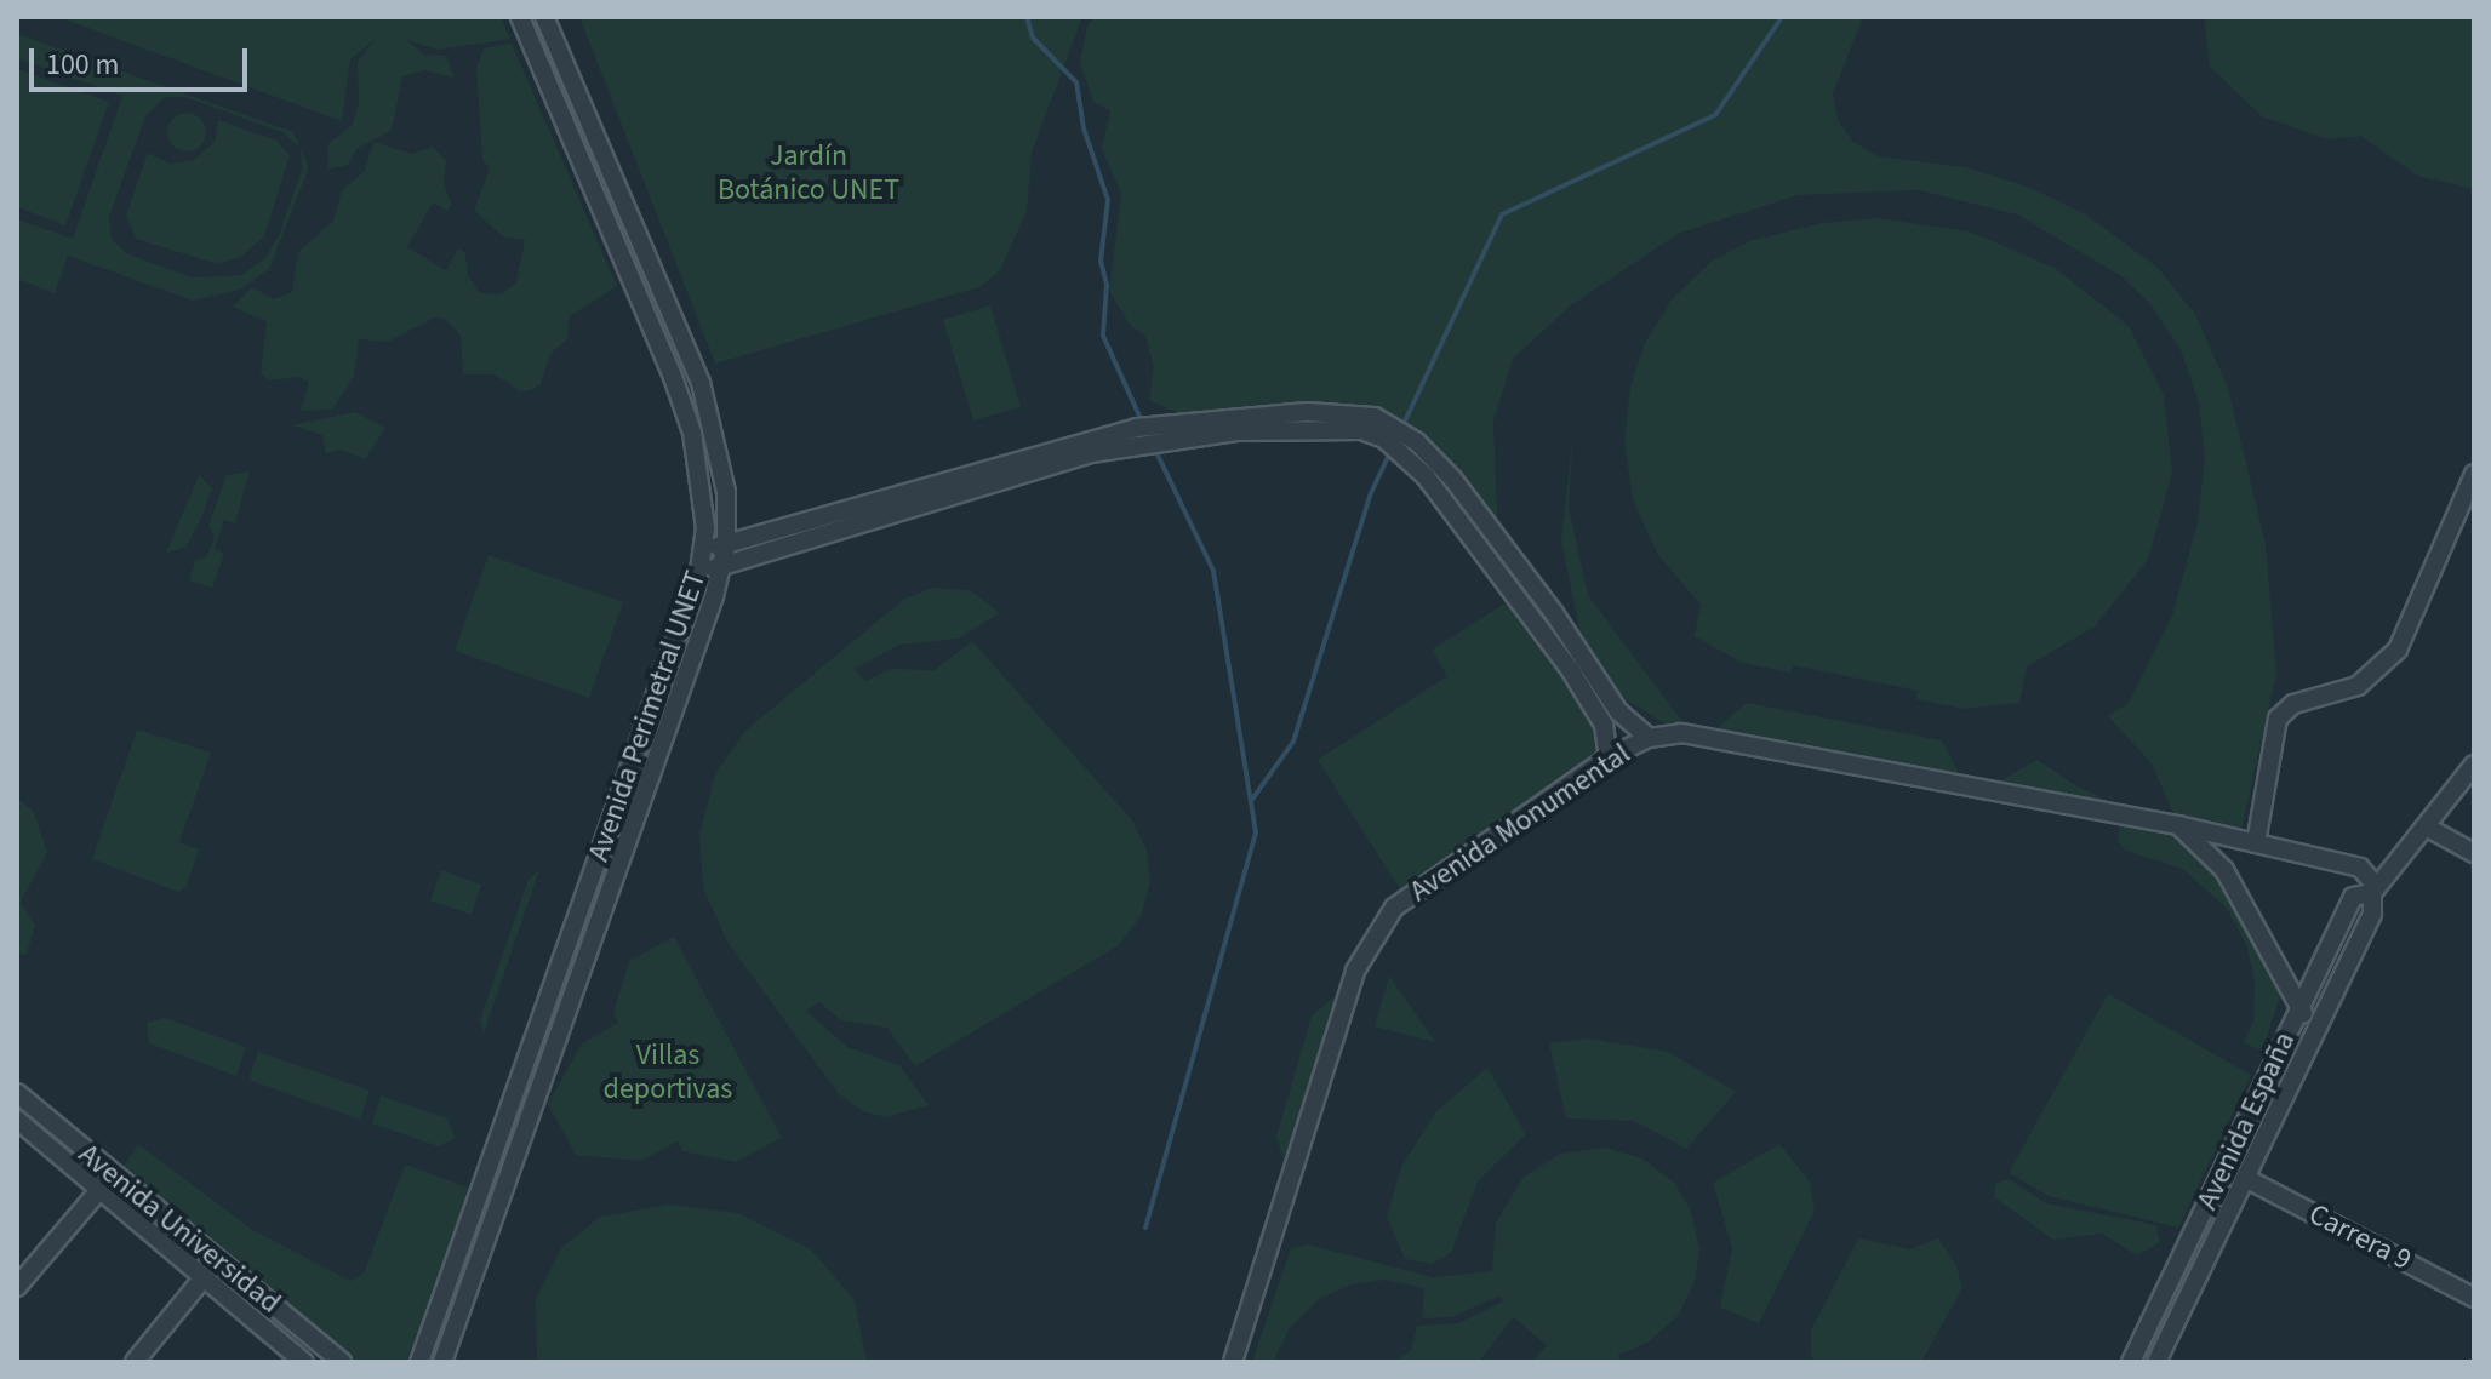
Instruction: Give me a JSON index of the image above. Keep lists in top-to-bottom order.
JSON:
{
  "streets": {
    "street": [
      "Avenida Perimetral UNET",
      "Avenida Monumental",
      "Avenida España",
      "Avenida Universidad",
      "Carrera 9"
    ]
  },
  "crossings": [
    ["Avenida Monumental", "Avenida España"],
    ["Avenida España", "Carrera 9"]
  ],
  "parks": ["Jardín Botánico UNET", "Villas deportivas"],
  "scale_bar": "100 m"
}
